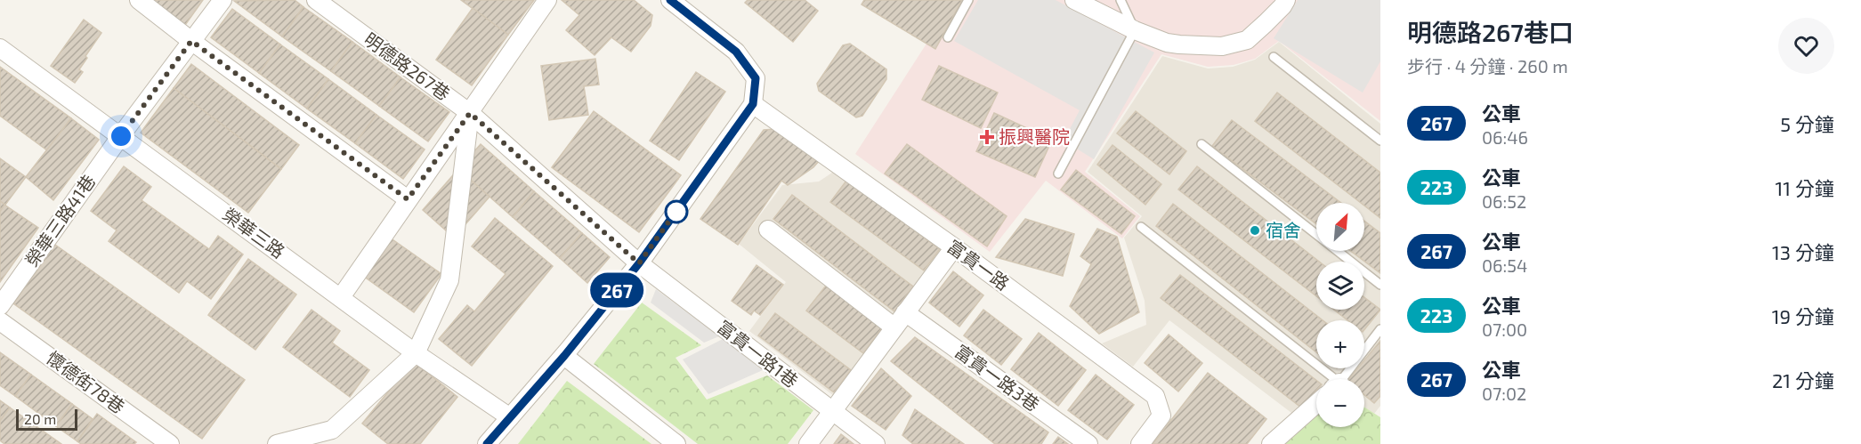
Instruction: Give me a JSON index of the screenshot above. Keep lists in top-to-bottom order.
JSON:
{
  "streets": {
    "street": [
      "明德路267巷",
      "榮華三路41巷",
      "榮華三路",
      "富貴一路",
      "富貴一路1巷",
      "富貴一路3巷",
      "懷德街78巷"
    ]
  },
  "crossings": [
    ["明德路267巷", "富貴一路1巷"],
    ["榮華三路41巷", "榮華三路"]
  ],
  "places": {
    "health": ["振興醫院"],
    "other": ["宿舍"]
  },
  "lines": ["bus line 267"],
  "scale_bar": "20 m",
  "north": "top right",
  "page": {
    "on_map": "267",
    "heading": ["明德路267巷口", "步行 · 4 分鐘 · 260 m"],
    "list": [
      {
        "mark": "267",
        "name": "公車",
        "note": "06:46",
        "value": "5 分鐘"
      },
      {
        "mark": "223",
        "name": "公車",
        "note": "06:52",
        "value": "11 分鐘"
      },
      {
        "mark": "267",
        "name": "公車",
        "note": "06:54",
        "value": "13 分鐘"
      },
      {
        "mark": "223",
        "name": "公車",
        "note": "07:00",
        "value": "19 分鐘"
      },
      {
        "mark": "267",
        "name": "公車",
        "note": "07:02",
        "value": "21 分鐘"
      }
    ],
    "map_buttons": ["+", "−"],
    "scale": "20 m"
  }
}
